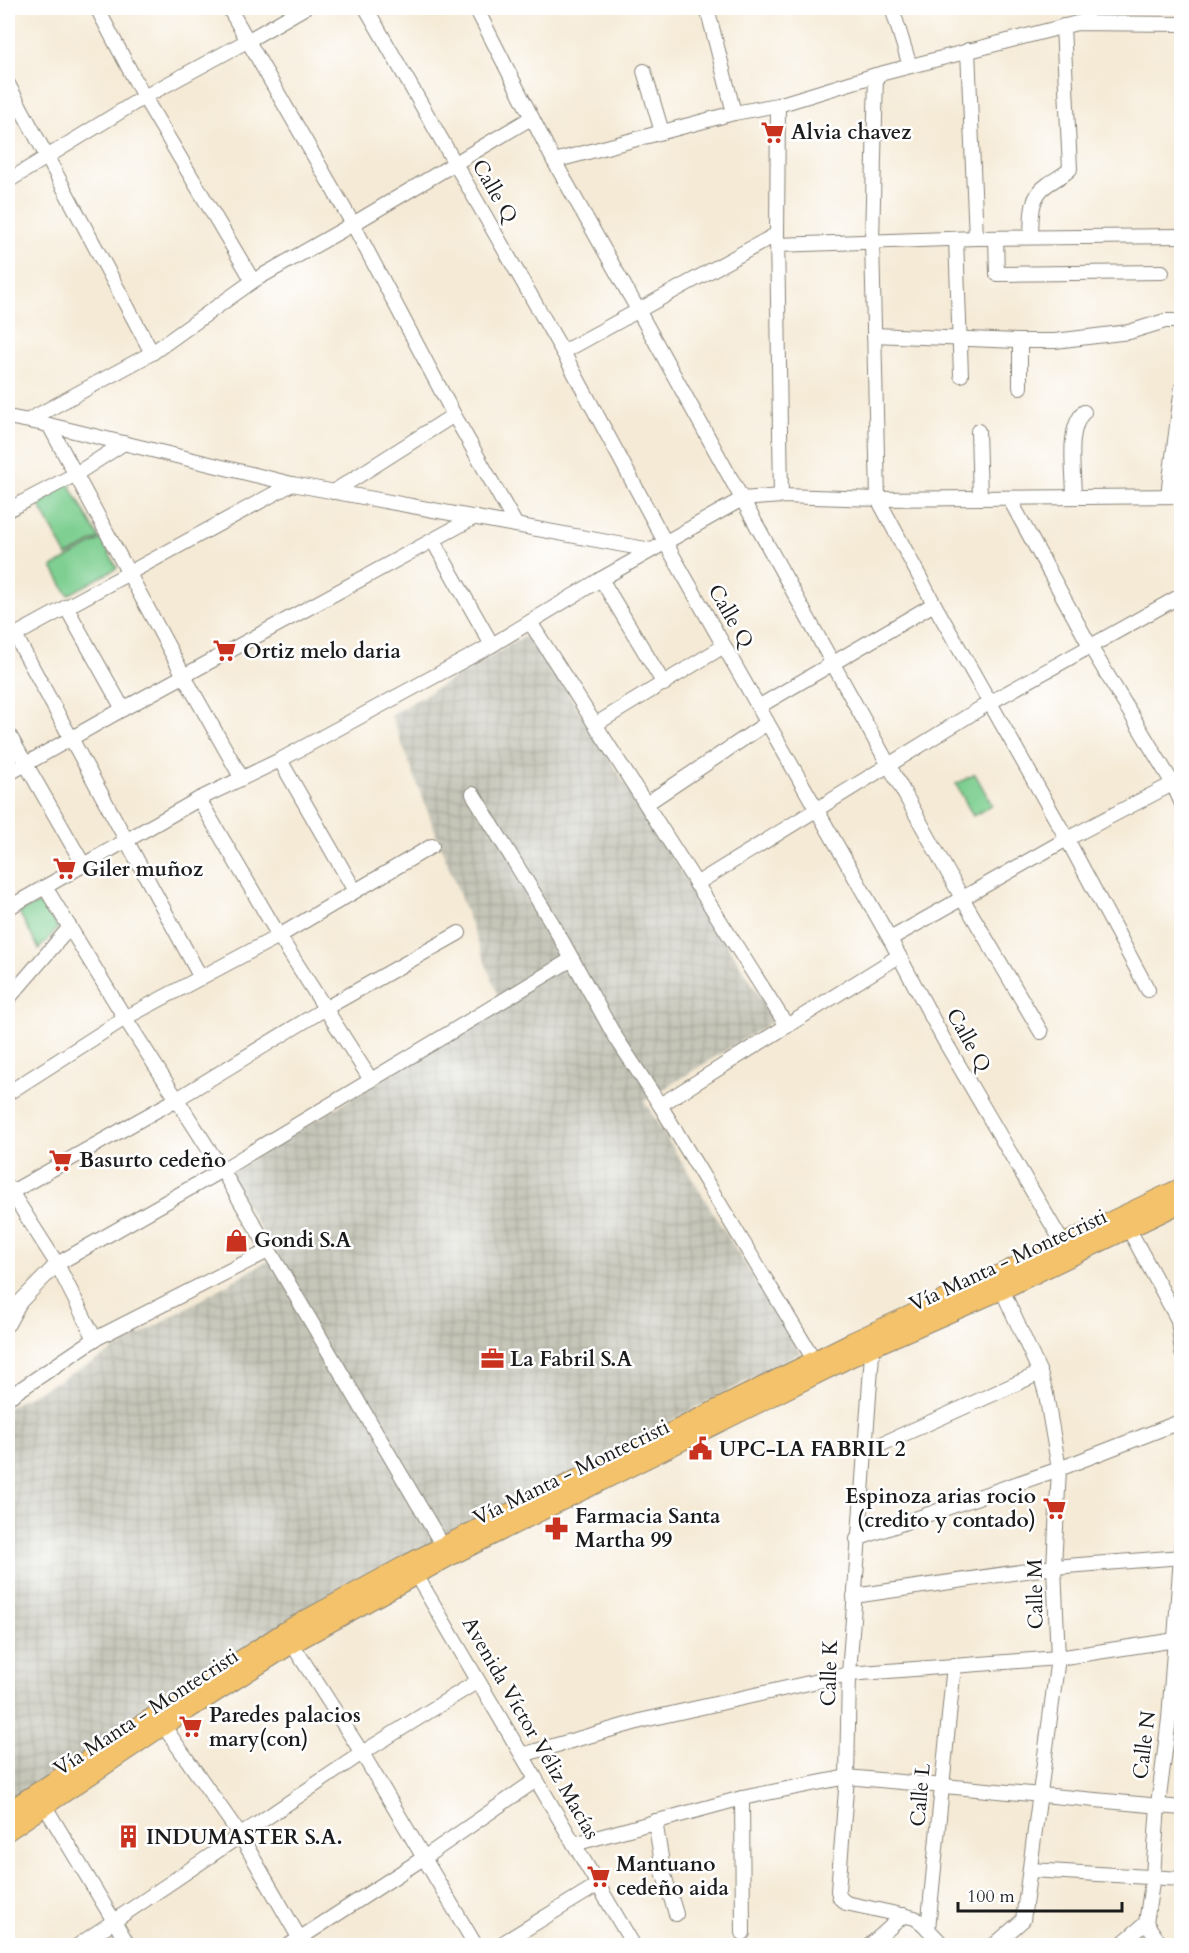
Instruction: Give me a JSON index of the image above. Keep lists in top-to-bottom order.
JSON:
{
  "streets": {
    "main road": ["Vía Manta - Montecristi"],
    "street": [
      "Calle Q",
      "Calle M",
      "Calle K",
      "Avenida Víctor Véliz Macías",
      "Calle N",
      "Calle L"
    ]
  },
  "crossings": [
    ["Calle Q", "Vía Manta - Montecristi"],
    ["Vía Manta - Montecristi", "Calle M"],
    ["Vía Manta - Montecristi", "Calle K"],
    ["Vía Manta - Montecristi", "Avenida Víctor Véliz Macías"],
    ["Calle K", "Calle L"]
  ],
  "places": {
    "supermarket": [
      "Alvia chavez",
      "Ortiz melo daria",
      "Giler muñoz",
      "Basurto cedeño",
      "Espinoza arias rocio (credito y contado)",
      "Paredes palacios mary(con)",
      "Mantuano cedeño aida"
    ],
    "shop": ["Gondi S.A"],
    "office": ["La Fabril S.A"],
    "public building": ["UPC-LA FABRIL 2"],
    "pharmacy": ["Farmacia Santa Martha 99"],
    "building": ["INDUMASTER S.A."]
  },
  "scale_bar": "100 m"
}
